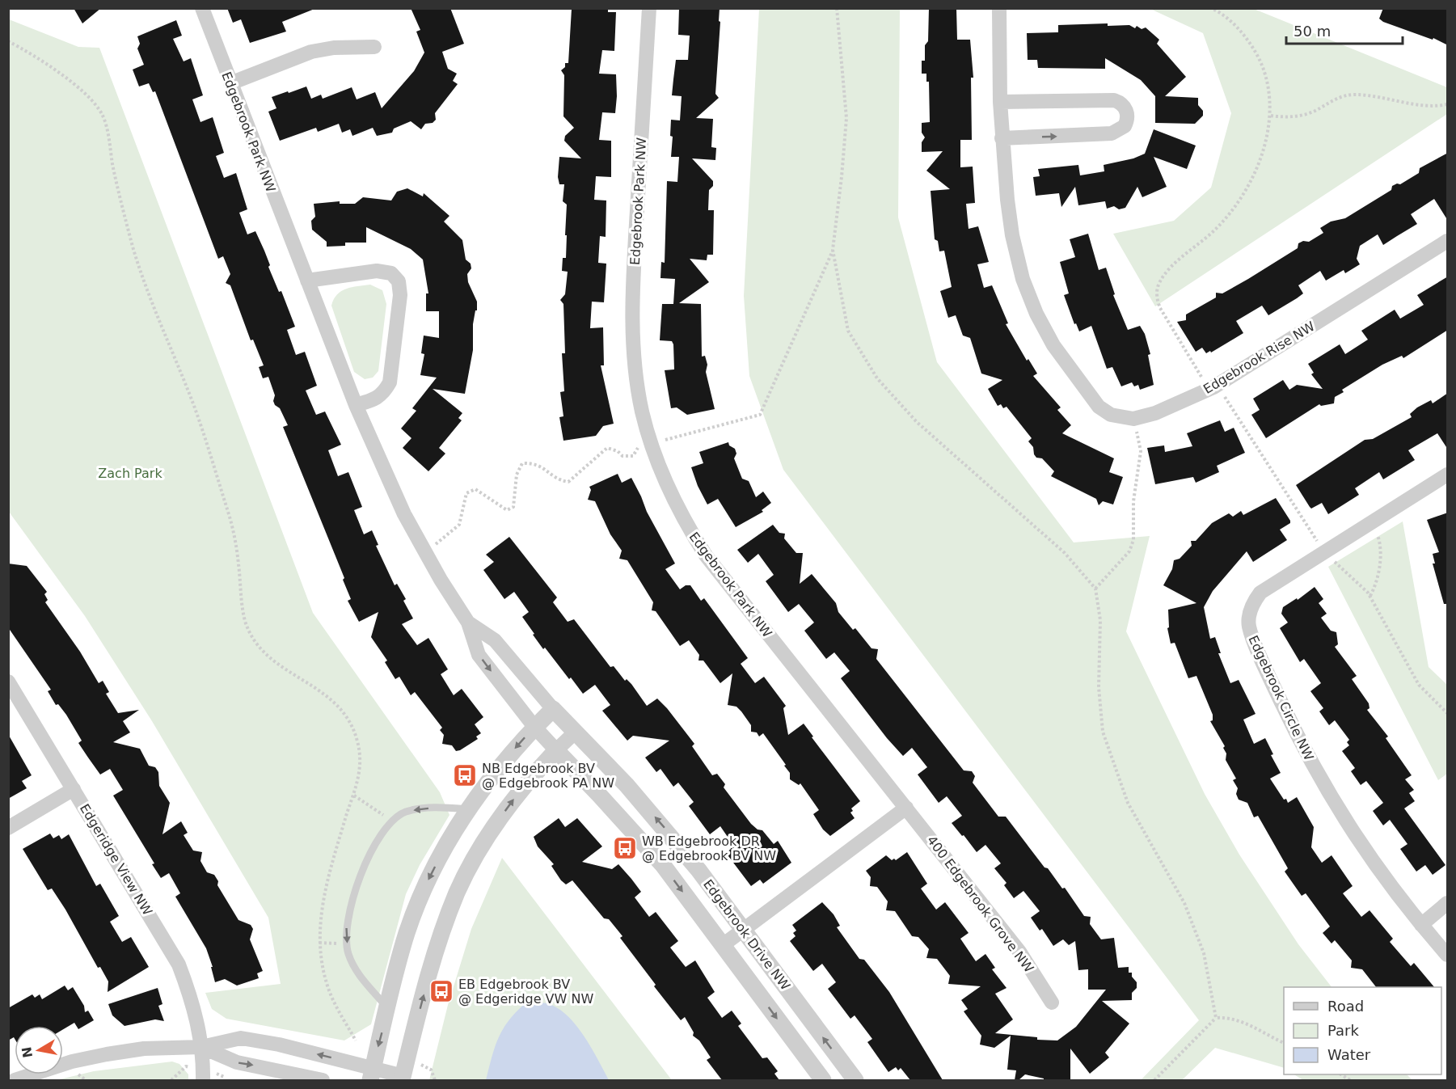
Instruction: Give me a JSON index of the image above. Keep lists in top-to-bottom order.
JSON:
{
  "streets": {
    "street": [
      "Edgebrook Park NW",
      "Edgebrook Rise NW",
      "Edgebrook Circle NW",
      "Edgeridge View NW",
      "400 Edgebrook Grove NW",
      "Edgebrook Drive NW"
    ]
  },
  "crossings": [
    ["Edgebrook Park NW", "400 Edgebrook Grove NW"],
    ["Edgebrook Park NW", "Edgebrook Drive NW"]
  ],
  "parks": ["Zach Park"],
  "places": {
    "bus stop": ["NB Edgebrook BV @ Edgebrook PA NW", "WB Edgebrook DR @ Edgebrook BV NW", "EB Edgebrook BV @ Edgeridge VW NW"]
  },
  "legend": ["Road", "Park", "Water"],
  "scale_bar": "50 m",
  "north": "left"
}
